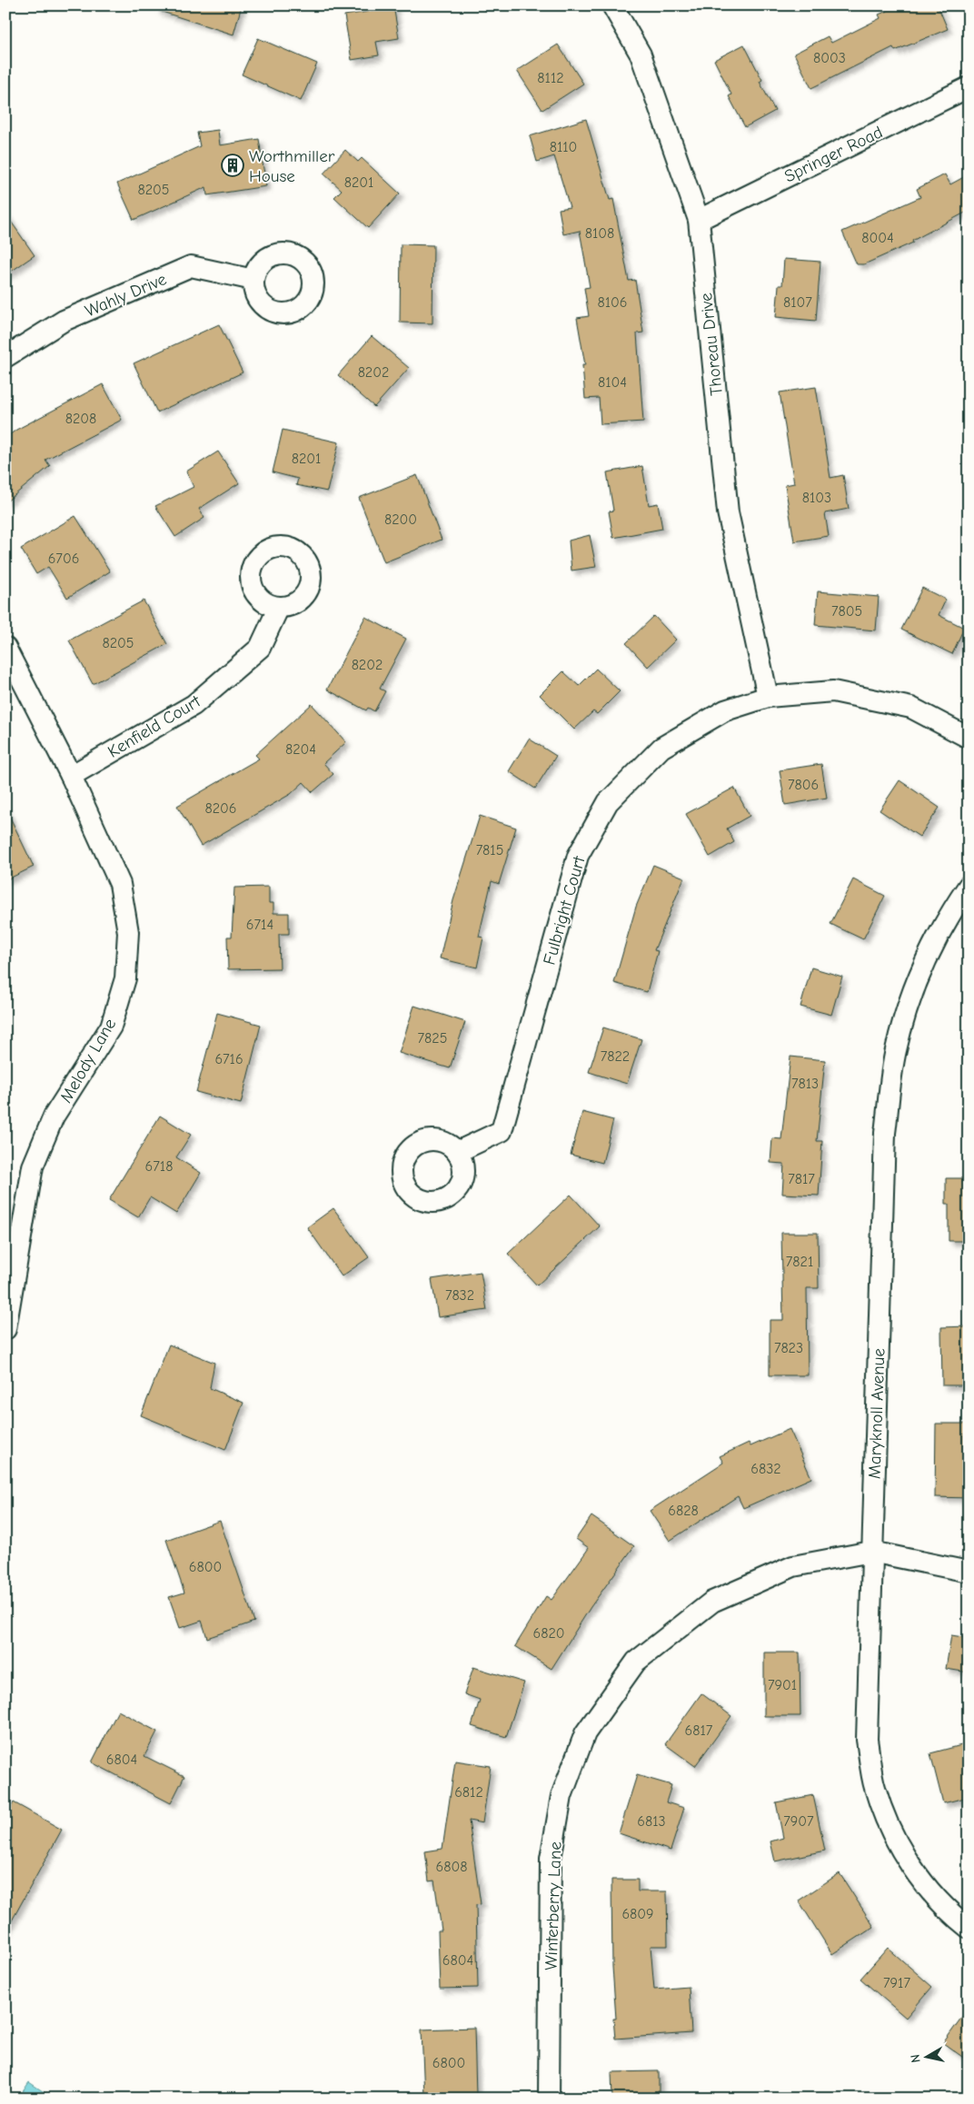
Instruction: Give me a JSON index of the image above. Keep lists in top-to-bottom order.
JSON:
{
  "streets": {
    "street": [
      "Springer Road",
      "Wahly Drive",
      "Thoreau Drive",
      "Kenfield Court",
      "Fulbright Court",
      "Melody Lane",
      "Maryknoll Avenue",
      "Winterberry Lane"
    ]
  },
  "crossings": [
    ["Springer Road", "Thoreau Drive"],
    ["Thoreau Drive", "Fulbright Court"],
    ["Kenfield Court", "Melody Lane"],
    ["Maryknoll Avenue", "Winterberry Lane"]
  ],
  "places": {
    "building": ["Worthmiller House"]
  },
  "house_numbers": [
    "8003",
    "8112",
    "8110",
    "8201",
    "8205",
    "8108",
    "8004",
    "8106",
    "8107",
    "8202",
    "8104",
    "8208",
    "8201",
    "8103",
    "8200",
    "6706",
    "7805",
    "8205",
    "8202",
    "8204",
    "7806",
    "8206",
    "7815",
    "6714",
    "7825",
    "7822",
    "6716",
    "7813",
    "6718",
    "7817",
    "7821",
    "7832",
    "7823",
    "6832",
    "6828",
    "6800",
    "6820",
    "7901",
    "6817",
    "6804",
    "6812",
    "6813",
    "7907",
    "6808",
    "6809",
    "6804",
    "7917",
    "6800"
  ],
  "north": "left"
}
